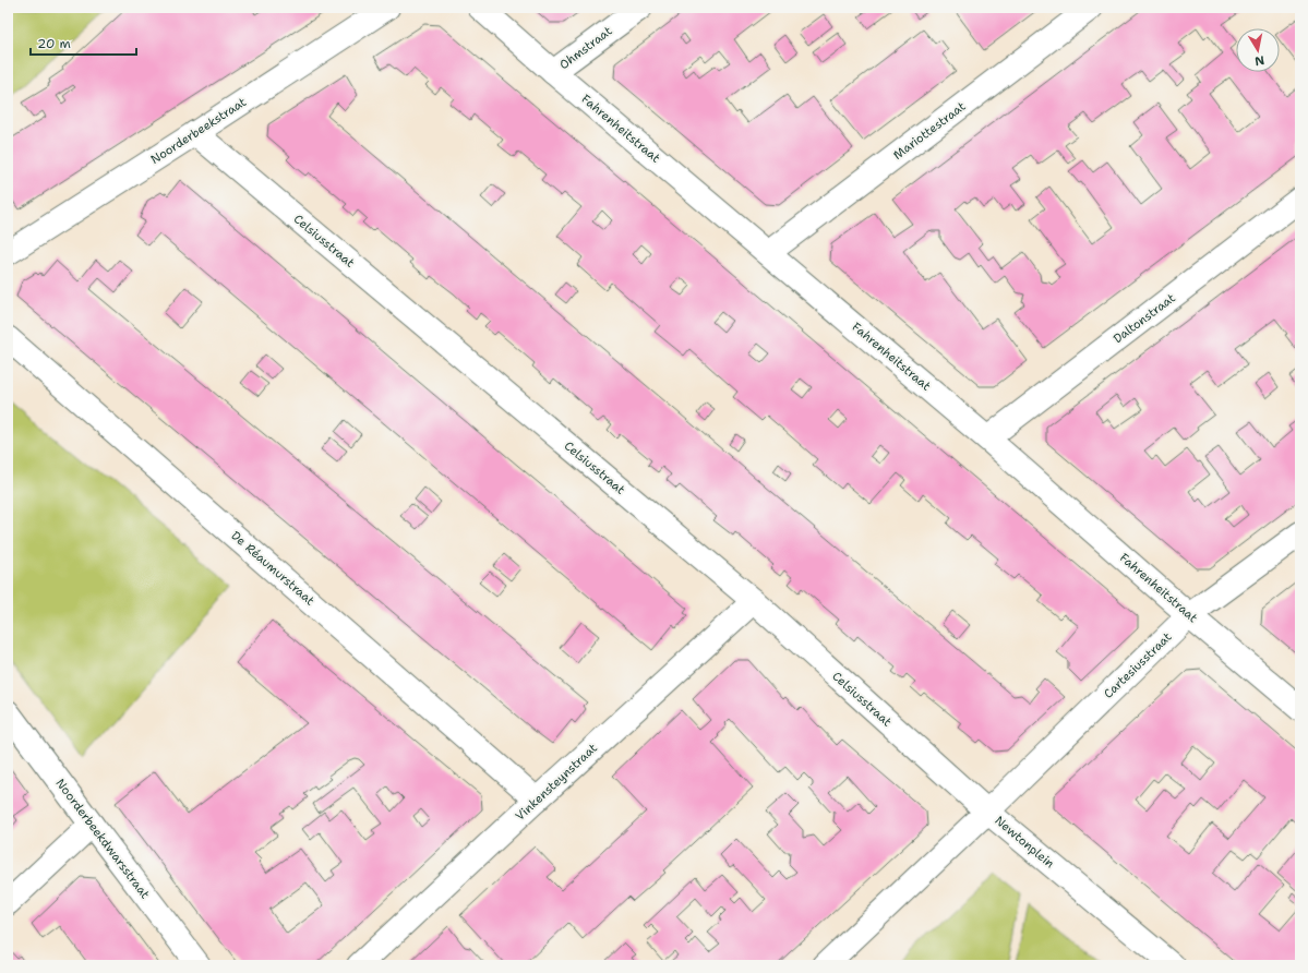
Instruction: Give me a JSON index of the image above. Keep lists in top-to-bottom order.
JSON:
{
  "streets": {
    "street": [
      "Ohmstraat",
      "Fahrenheitstraat",
      "Noorderbeekstraat",
      "Mariottestraat",
      "Celsiusstraat",
      "Daltonstraat",
      "De Réaumurstraat",
      "Cartesiusstraat",
      "Vinkensteynstraat",
      "Noorderbeekdwarsstraat",
      "Newtonplein"
    ]
  },
  "crossings": [
    ["Ohmstraat", "Fahrenheitstraat"],
    ["Fahrenheitstraat", "Mariottestraat"],
    ["Fahrenheitstraat", "Daltonstraat"],
    ["Fahrenheitstraat", "Cartesiusstraat"],
    ["Noorderbeekstraat", "Celsiusstraat"],
    ["Celsiusstraat", "Cartesiusstraat"],
    ["Celsiusstraat", "Vinkensteynstraat"],
    ["Celsiusstraat", "Newtonplein"],
    ["De Réaumurstraat", "Vinkensteynstraat"],
    ["Cartesiusstraat", "Newtonplein"]
  ],
  "scale_bar": "20 m",
  "north": "bottom"
}
